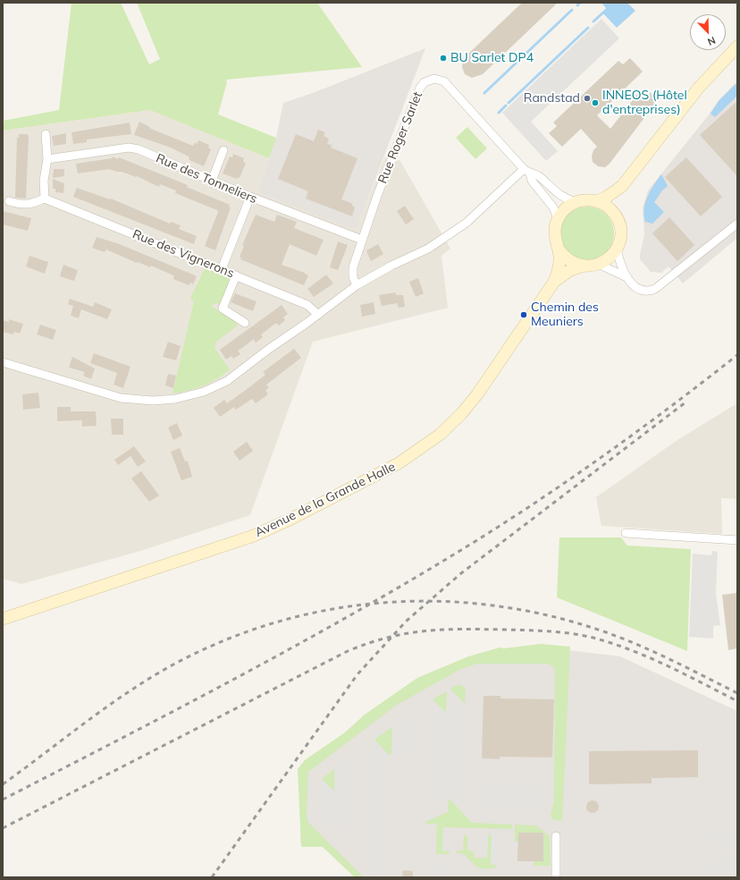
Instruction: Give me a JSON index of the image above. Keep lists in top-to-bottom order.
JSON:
{
  "streets": {
    "street": [
      "Rue Roger Sarlet",
      "Rue des Tonneliers",
      "Rue des Vignerons",
      "Avenue de la Grande Halle"
    ]
  },
  "crossings": [
    ["Rue Roger Sarlet", "Rue des Tonneliers"]
  ],
  "places": [
    "BU Sarlet DP4",
    "Randstad",
    "INNEOS (Hôtel d'entreprises)",
    "Chemin des Meuniers"
  ],
  "north": "bottom right"
}
